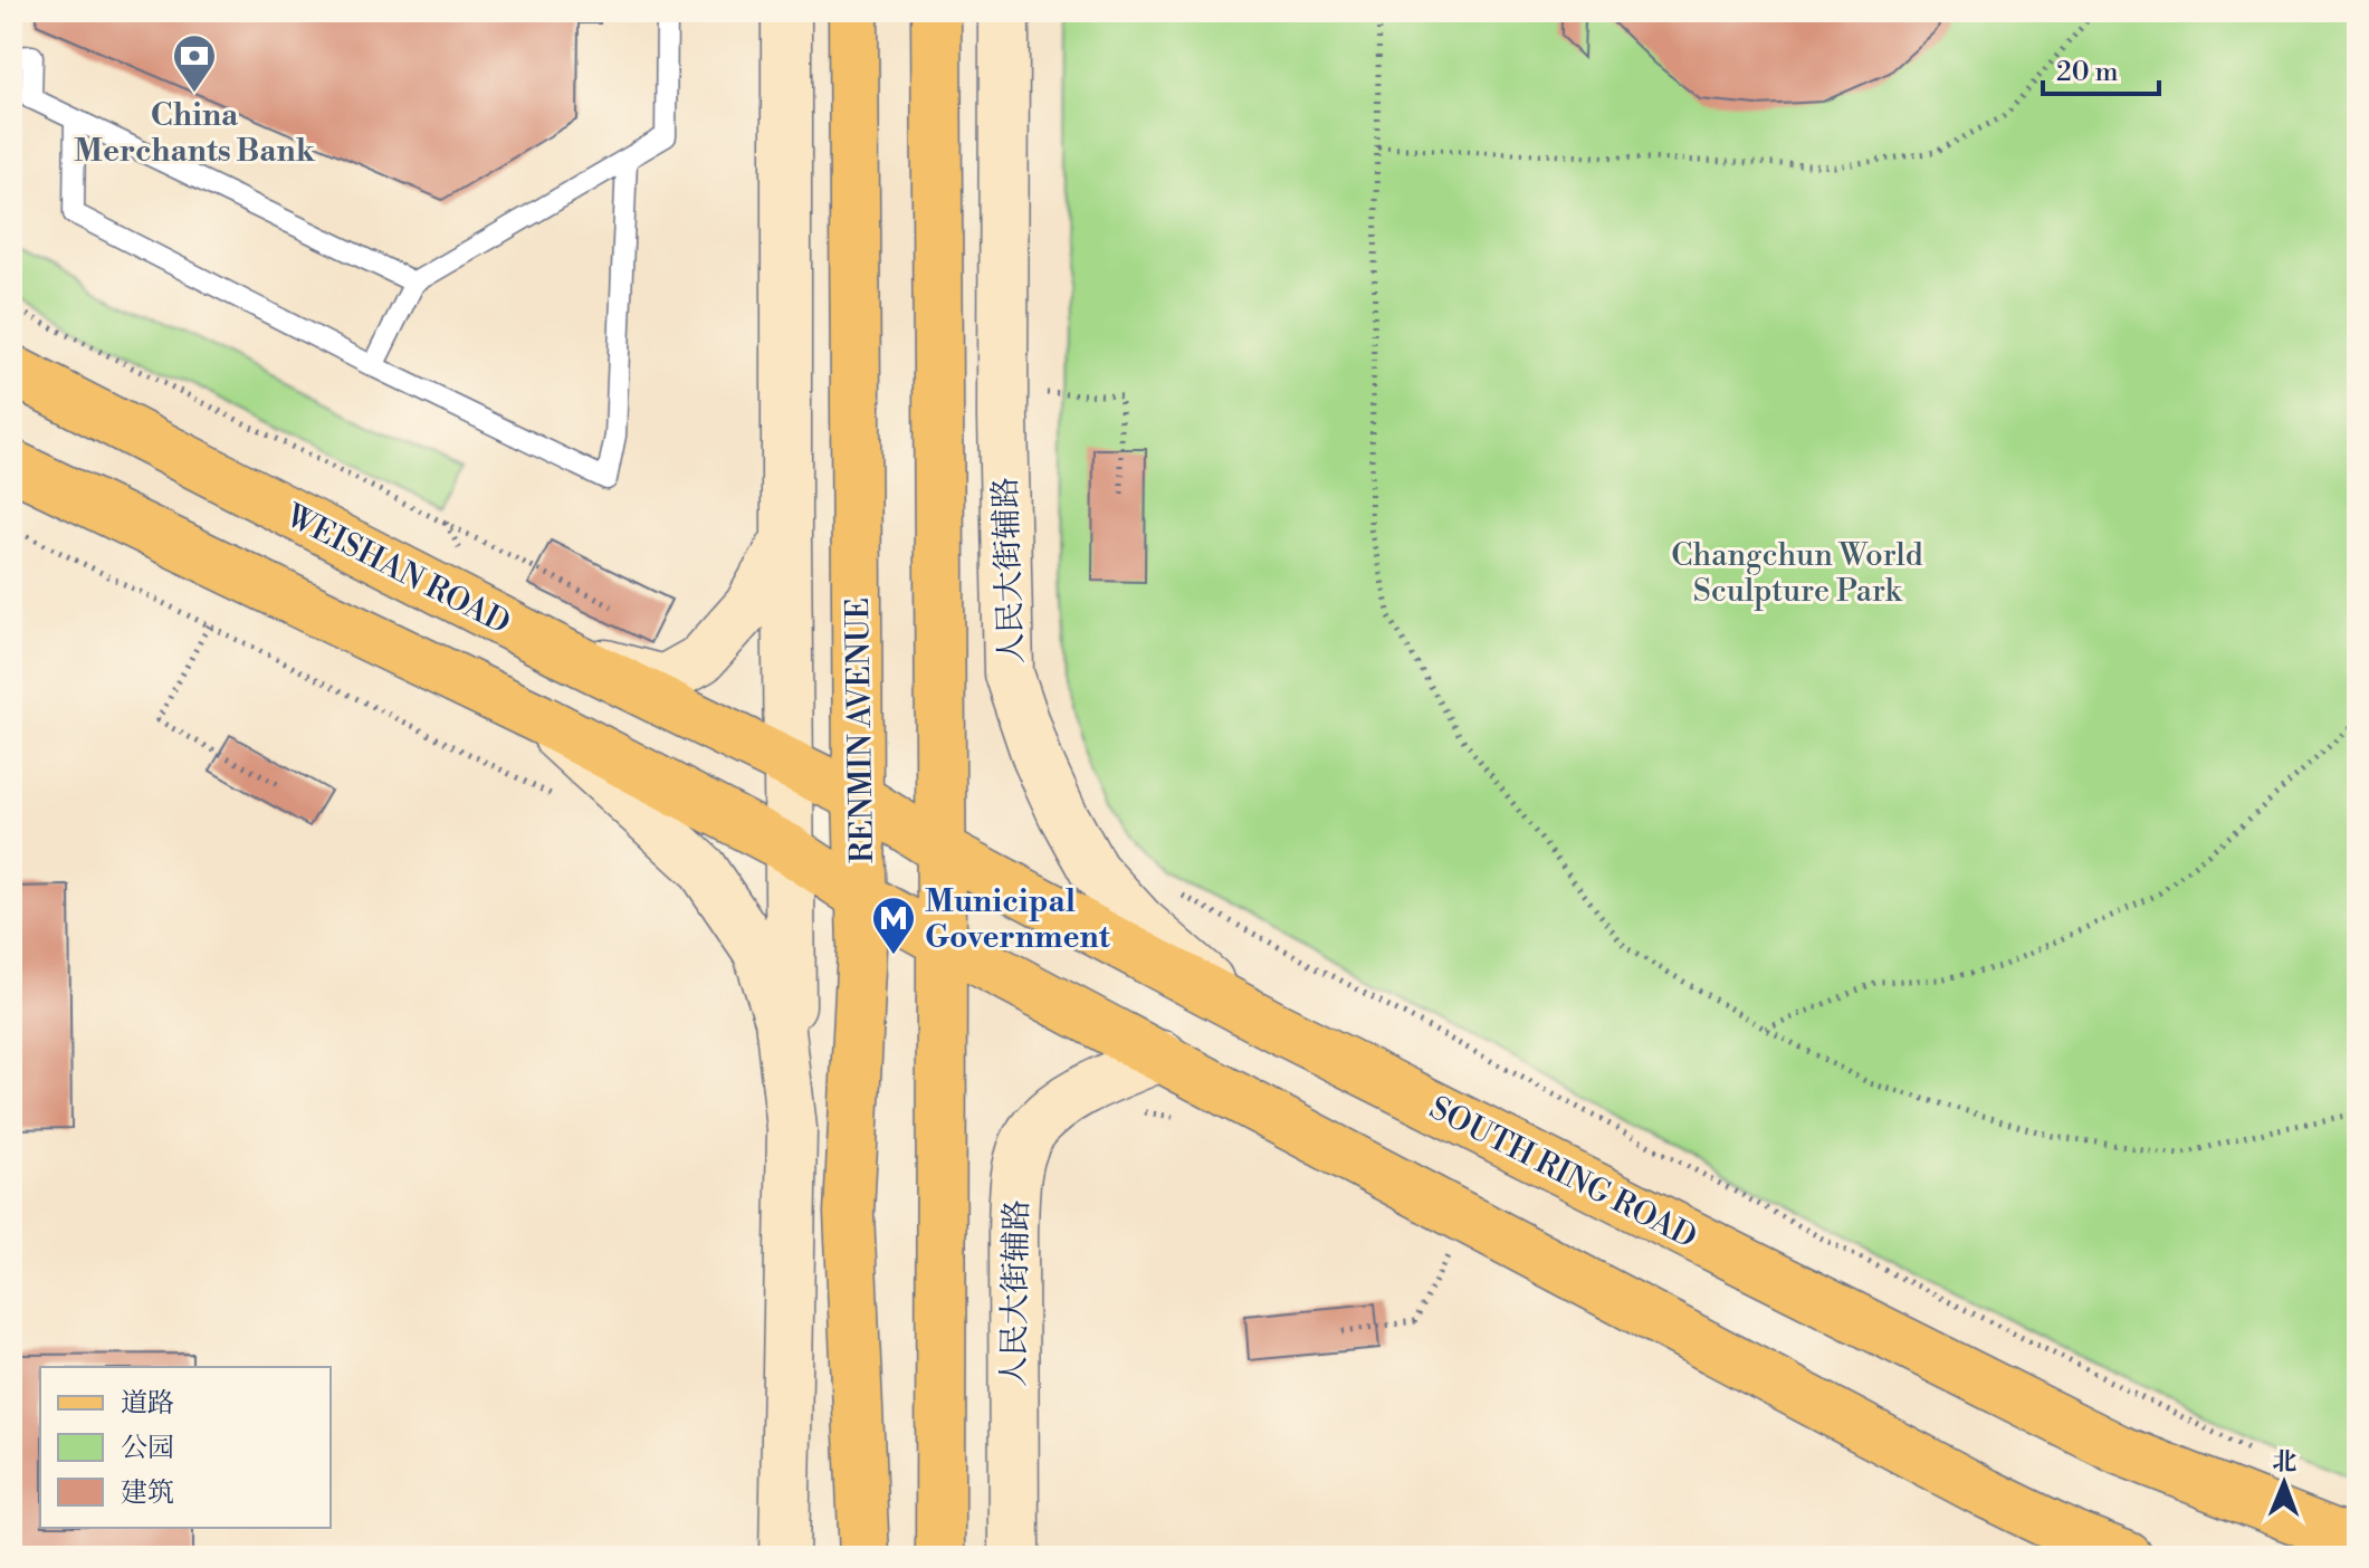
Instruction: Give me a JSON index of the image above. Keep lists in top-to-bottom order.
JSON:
{
  "streets": {
    "main road": [
      "WEISHAN ROAD",
      "人民大街辅路",
      "RENMIN AVENUE",
      "SOUTH RING ROAD"
    ]
  },
  "crossings": [
    ["WEISHAN ROAD", "SOUTH RING ROAD"],
    ["人民大街辅路", "SOUTH RING ROAD"],
    ["RENMIN AVENUE", "SOUTH RING ROAD"]
  ],
  "parks": ["Changchun World Sculpture Park"],
  "places": {
    "bank": ["China Merchants Bank"],
    "metro station": ["Municipal Government"]
  },
  "legend": ["道路", "公园", "建筑"],
  "scale_bar": "20 m",
  "north": "top"
}
